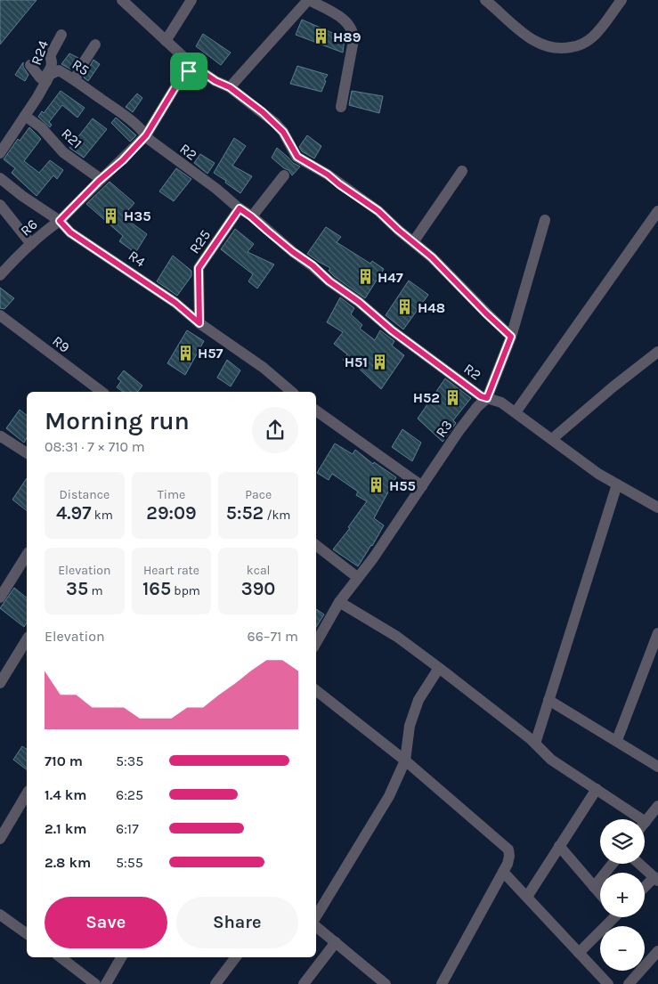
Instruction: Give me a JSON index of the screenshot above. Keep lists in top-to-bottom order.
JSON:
{
  "streets": {
    "street": [
      "R24",
      "R5",
      "R21",
      "R2",
      "R6",
      "R25",
      "R4",
      "R9",
      "R3"
    ]
  },
  "crossings": [
    ["R24", "R5"],
    ["R5", "R21"],
    ["R5", "R2"],
    ["R2", "R25"],
    ["R2", "R3"],
    ["R6", "R4"],
    ["R25", "R4"]
  ],
  "places": {
    "building": [
      "H89",
      "H35",
      "H47",
      "H48",
      "H57",
      "H51",
      "H52",
      "H55"
    ]
  },
  "page": {
    "heading": ["Morning run", "08:31 · 7 × 710 m"],
    "stats": [
      ["Distance", "4.97 km"],
      ["Time", "29:09"],
      ["Pace", "5:52 /km"],
      ["Elevation", "35 m"],
      ["Heart rate", "165 bpm"],
      ["kcal", "390"]
    ],
    "chart": ["Elevation", "66–71 m"],
    "list": [
      {
        "name": "710 m",
        "note": "5:35"
      },
      {
        "name": "1.4 km",
        "note": "6:25"
      },
      {
        "name": "2.1 km",
        "note": "6:17"
      },
      {
        "name": "2.8 km",
        "note": "5:55"
      }
    ],
    "map_buttons": ["+", "−"],
    "buttons": ["Save", "Share"]
  }
}
